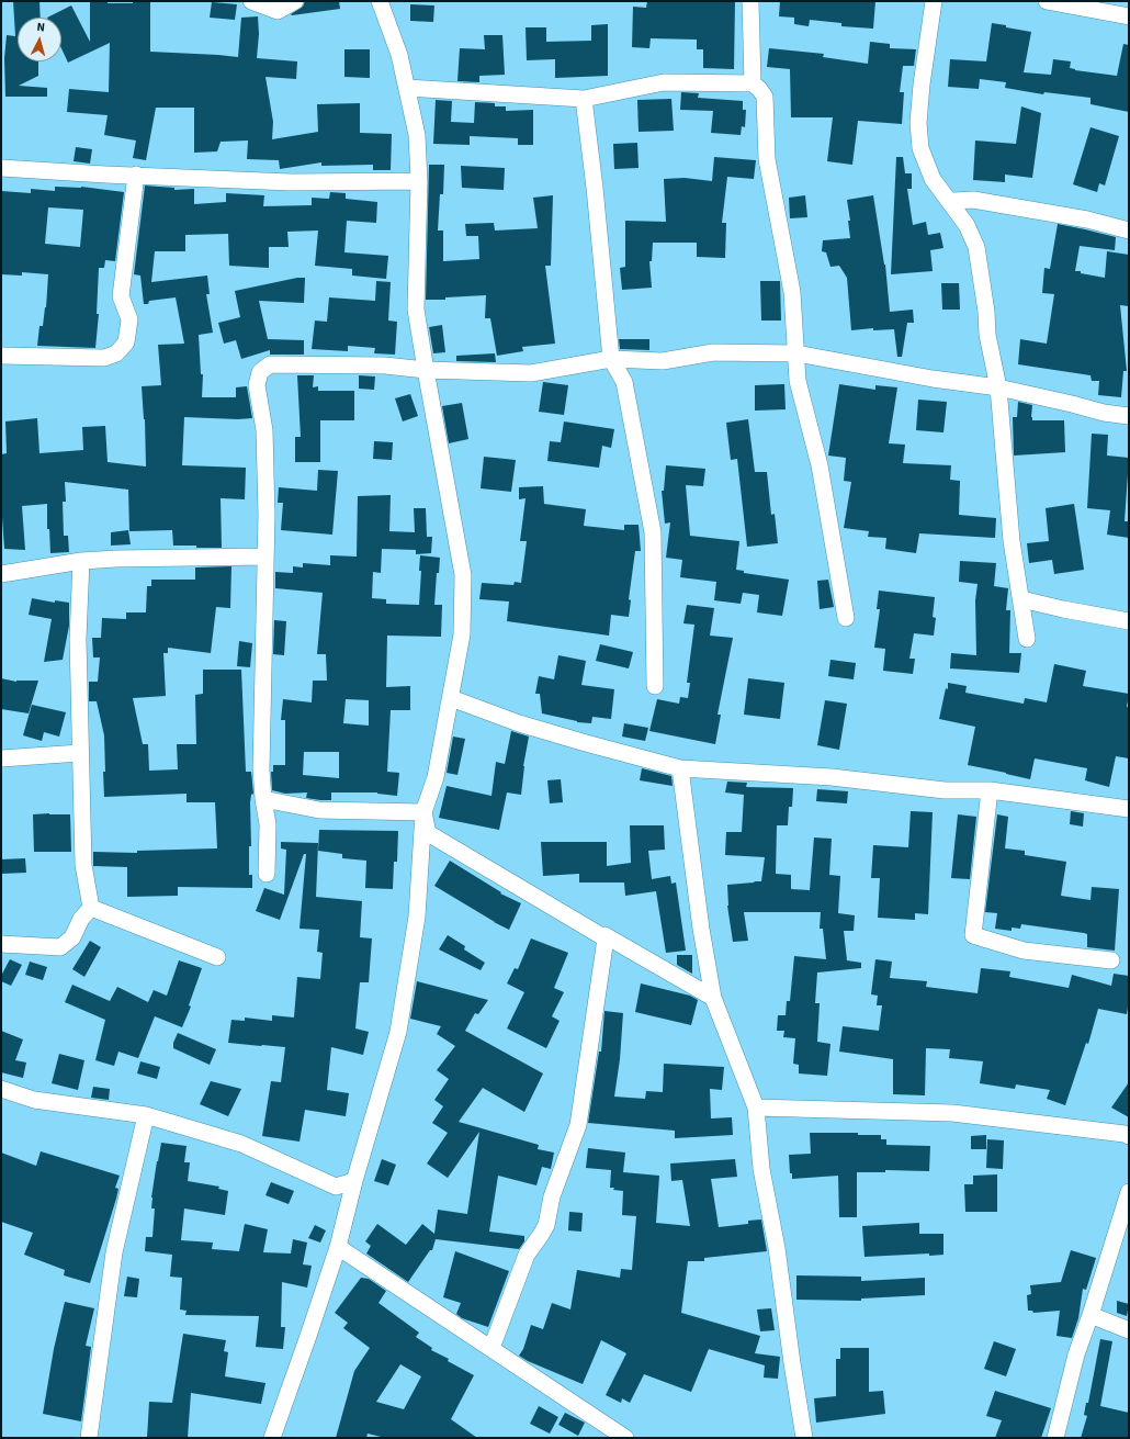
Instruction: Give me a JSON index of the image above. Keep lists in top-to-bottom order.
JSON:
{
  "north": "top"
}
